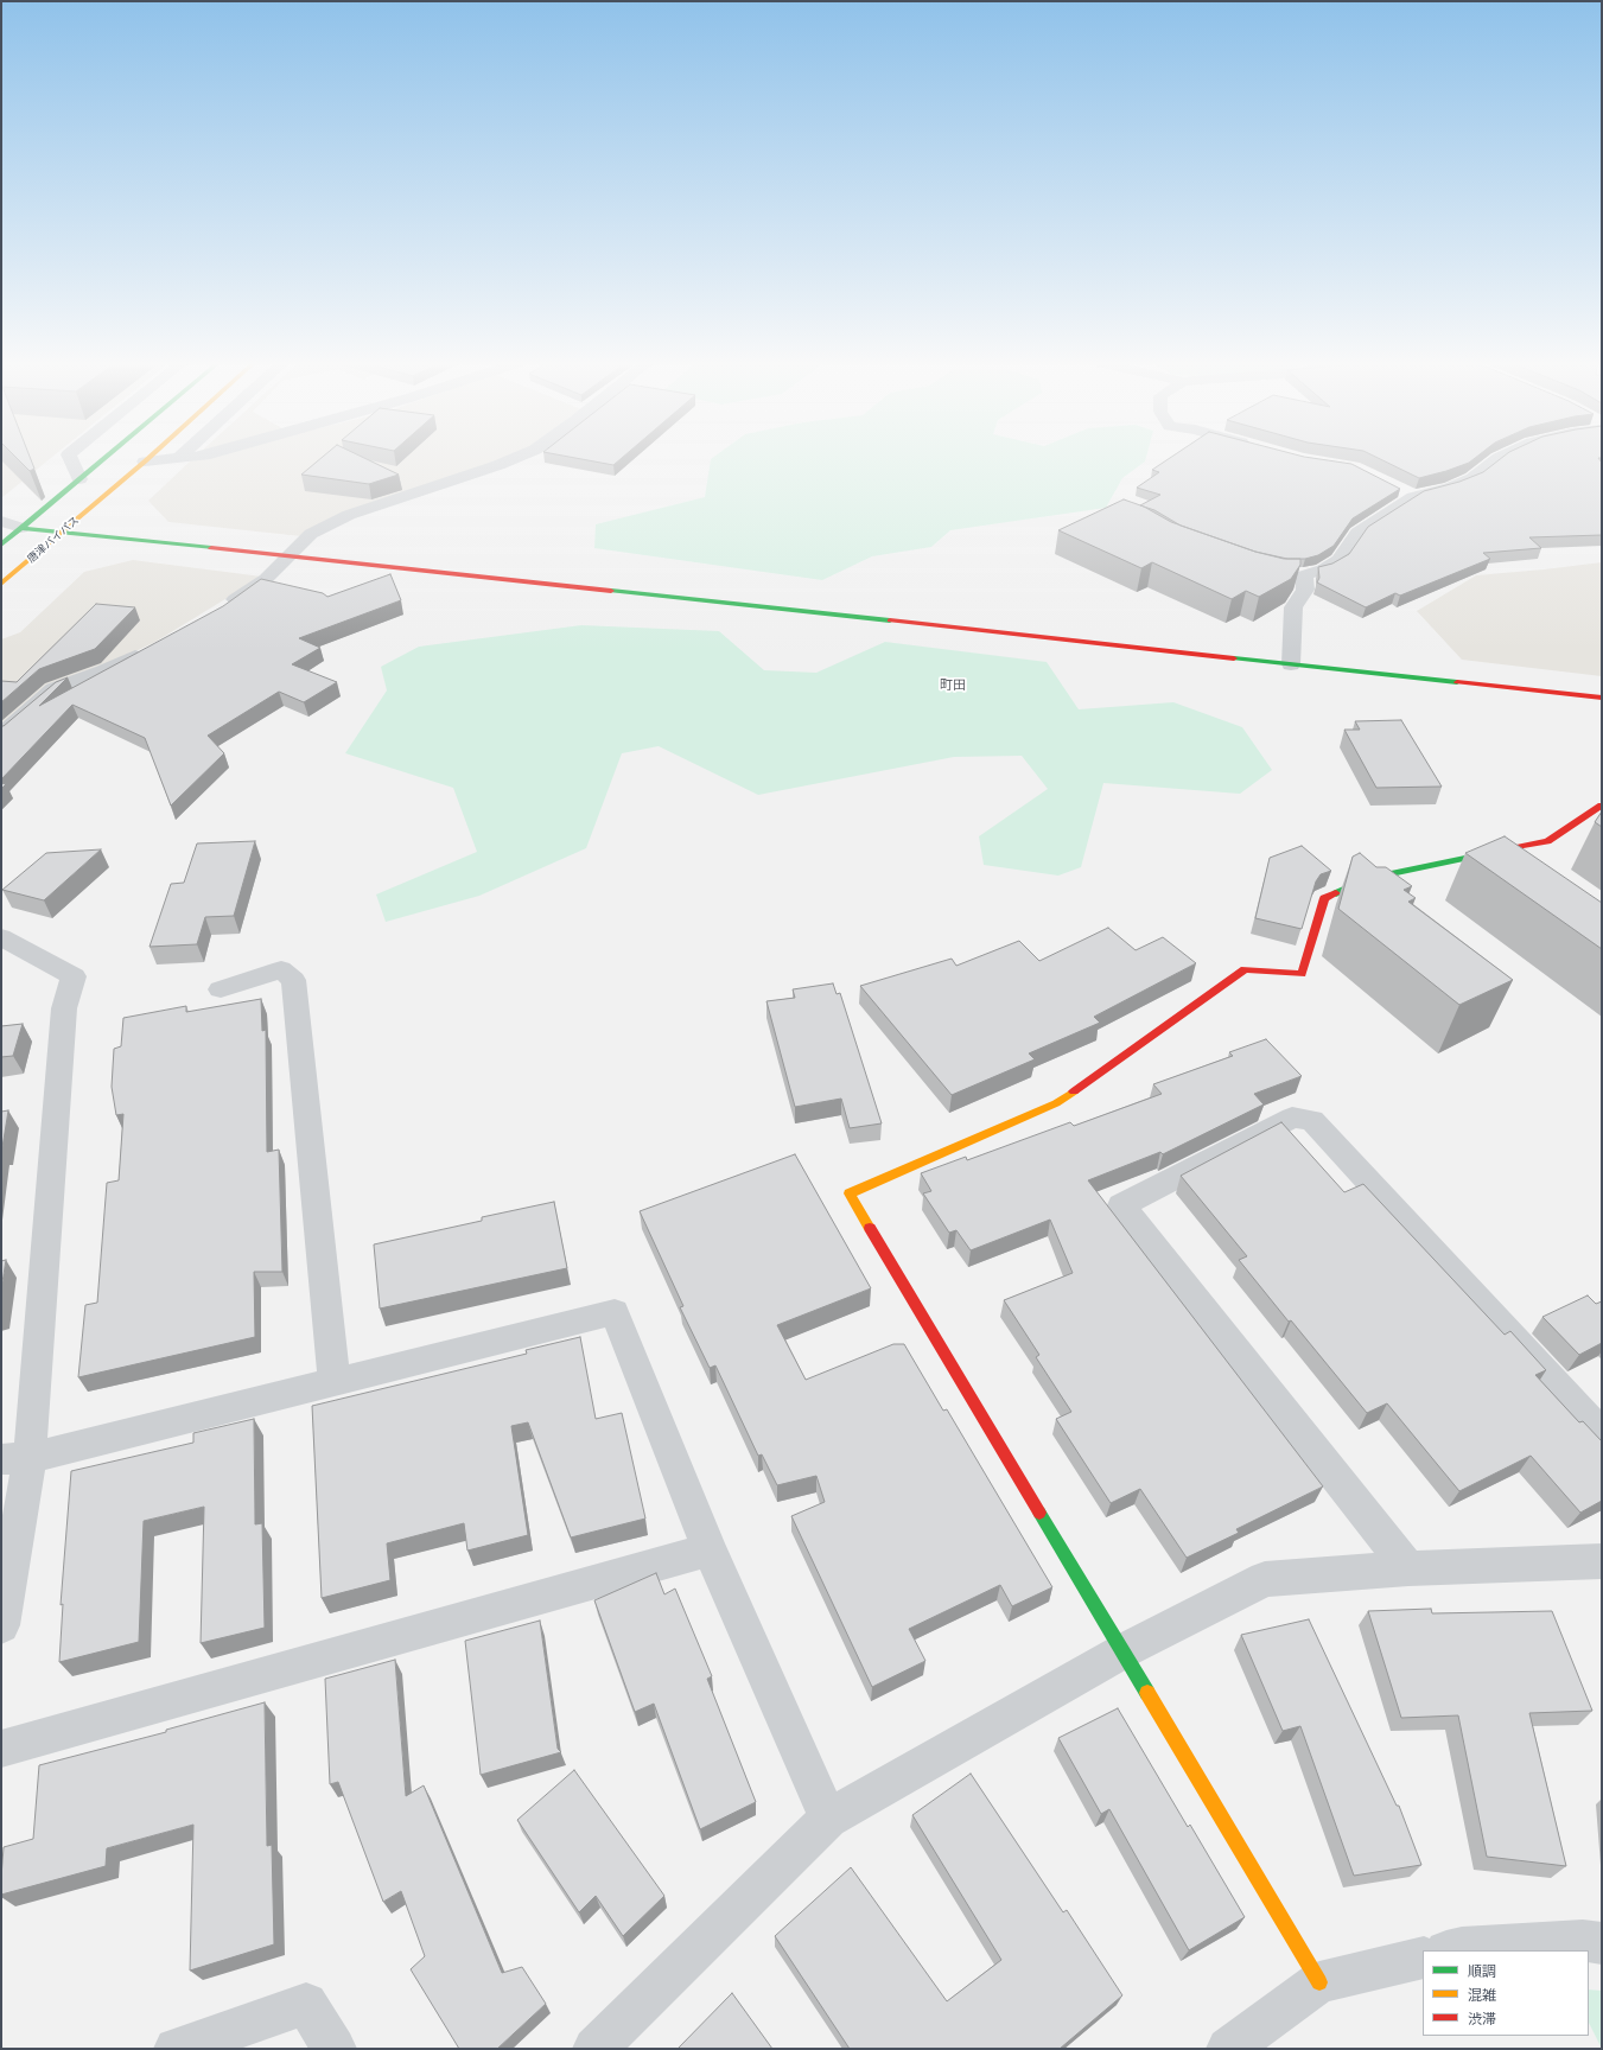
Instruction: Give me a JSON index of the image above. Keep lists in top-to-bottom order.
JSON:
{
  "streets": {
    "main road": ["唐津バイパス"]
  },
  "districts": ["町田"],
  "legend": ["順調", "混雑", "渋滞"]
}
